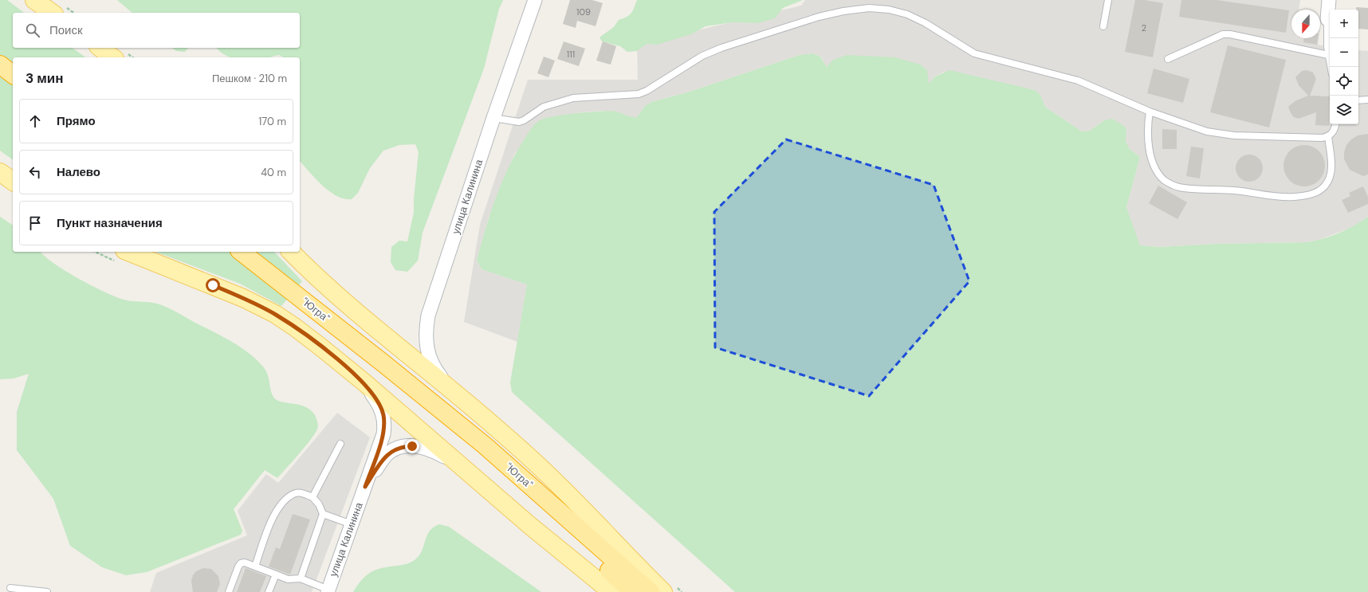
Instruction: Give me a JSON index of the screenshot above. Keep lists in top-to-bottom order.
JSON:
{
  "streets": {
    "highway": ["\"Югра\""],
    "street": ["улица Калинина"]
  },
  "house_numbers": ["109", "2", "111"],
  "north": "bottom",
  "page": {
    "map_buttons": ["+", "−"],
    "search": "Поиск",
    "heading": ["3 мин", "Пешком · 210 m"],
    "list": [
      ["Прямо", "170 m"],
      ["Налево", "40 m"],
      "Пункт назначения"
    ]
  }
}
